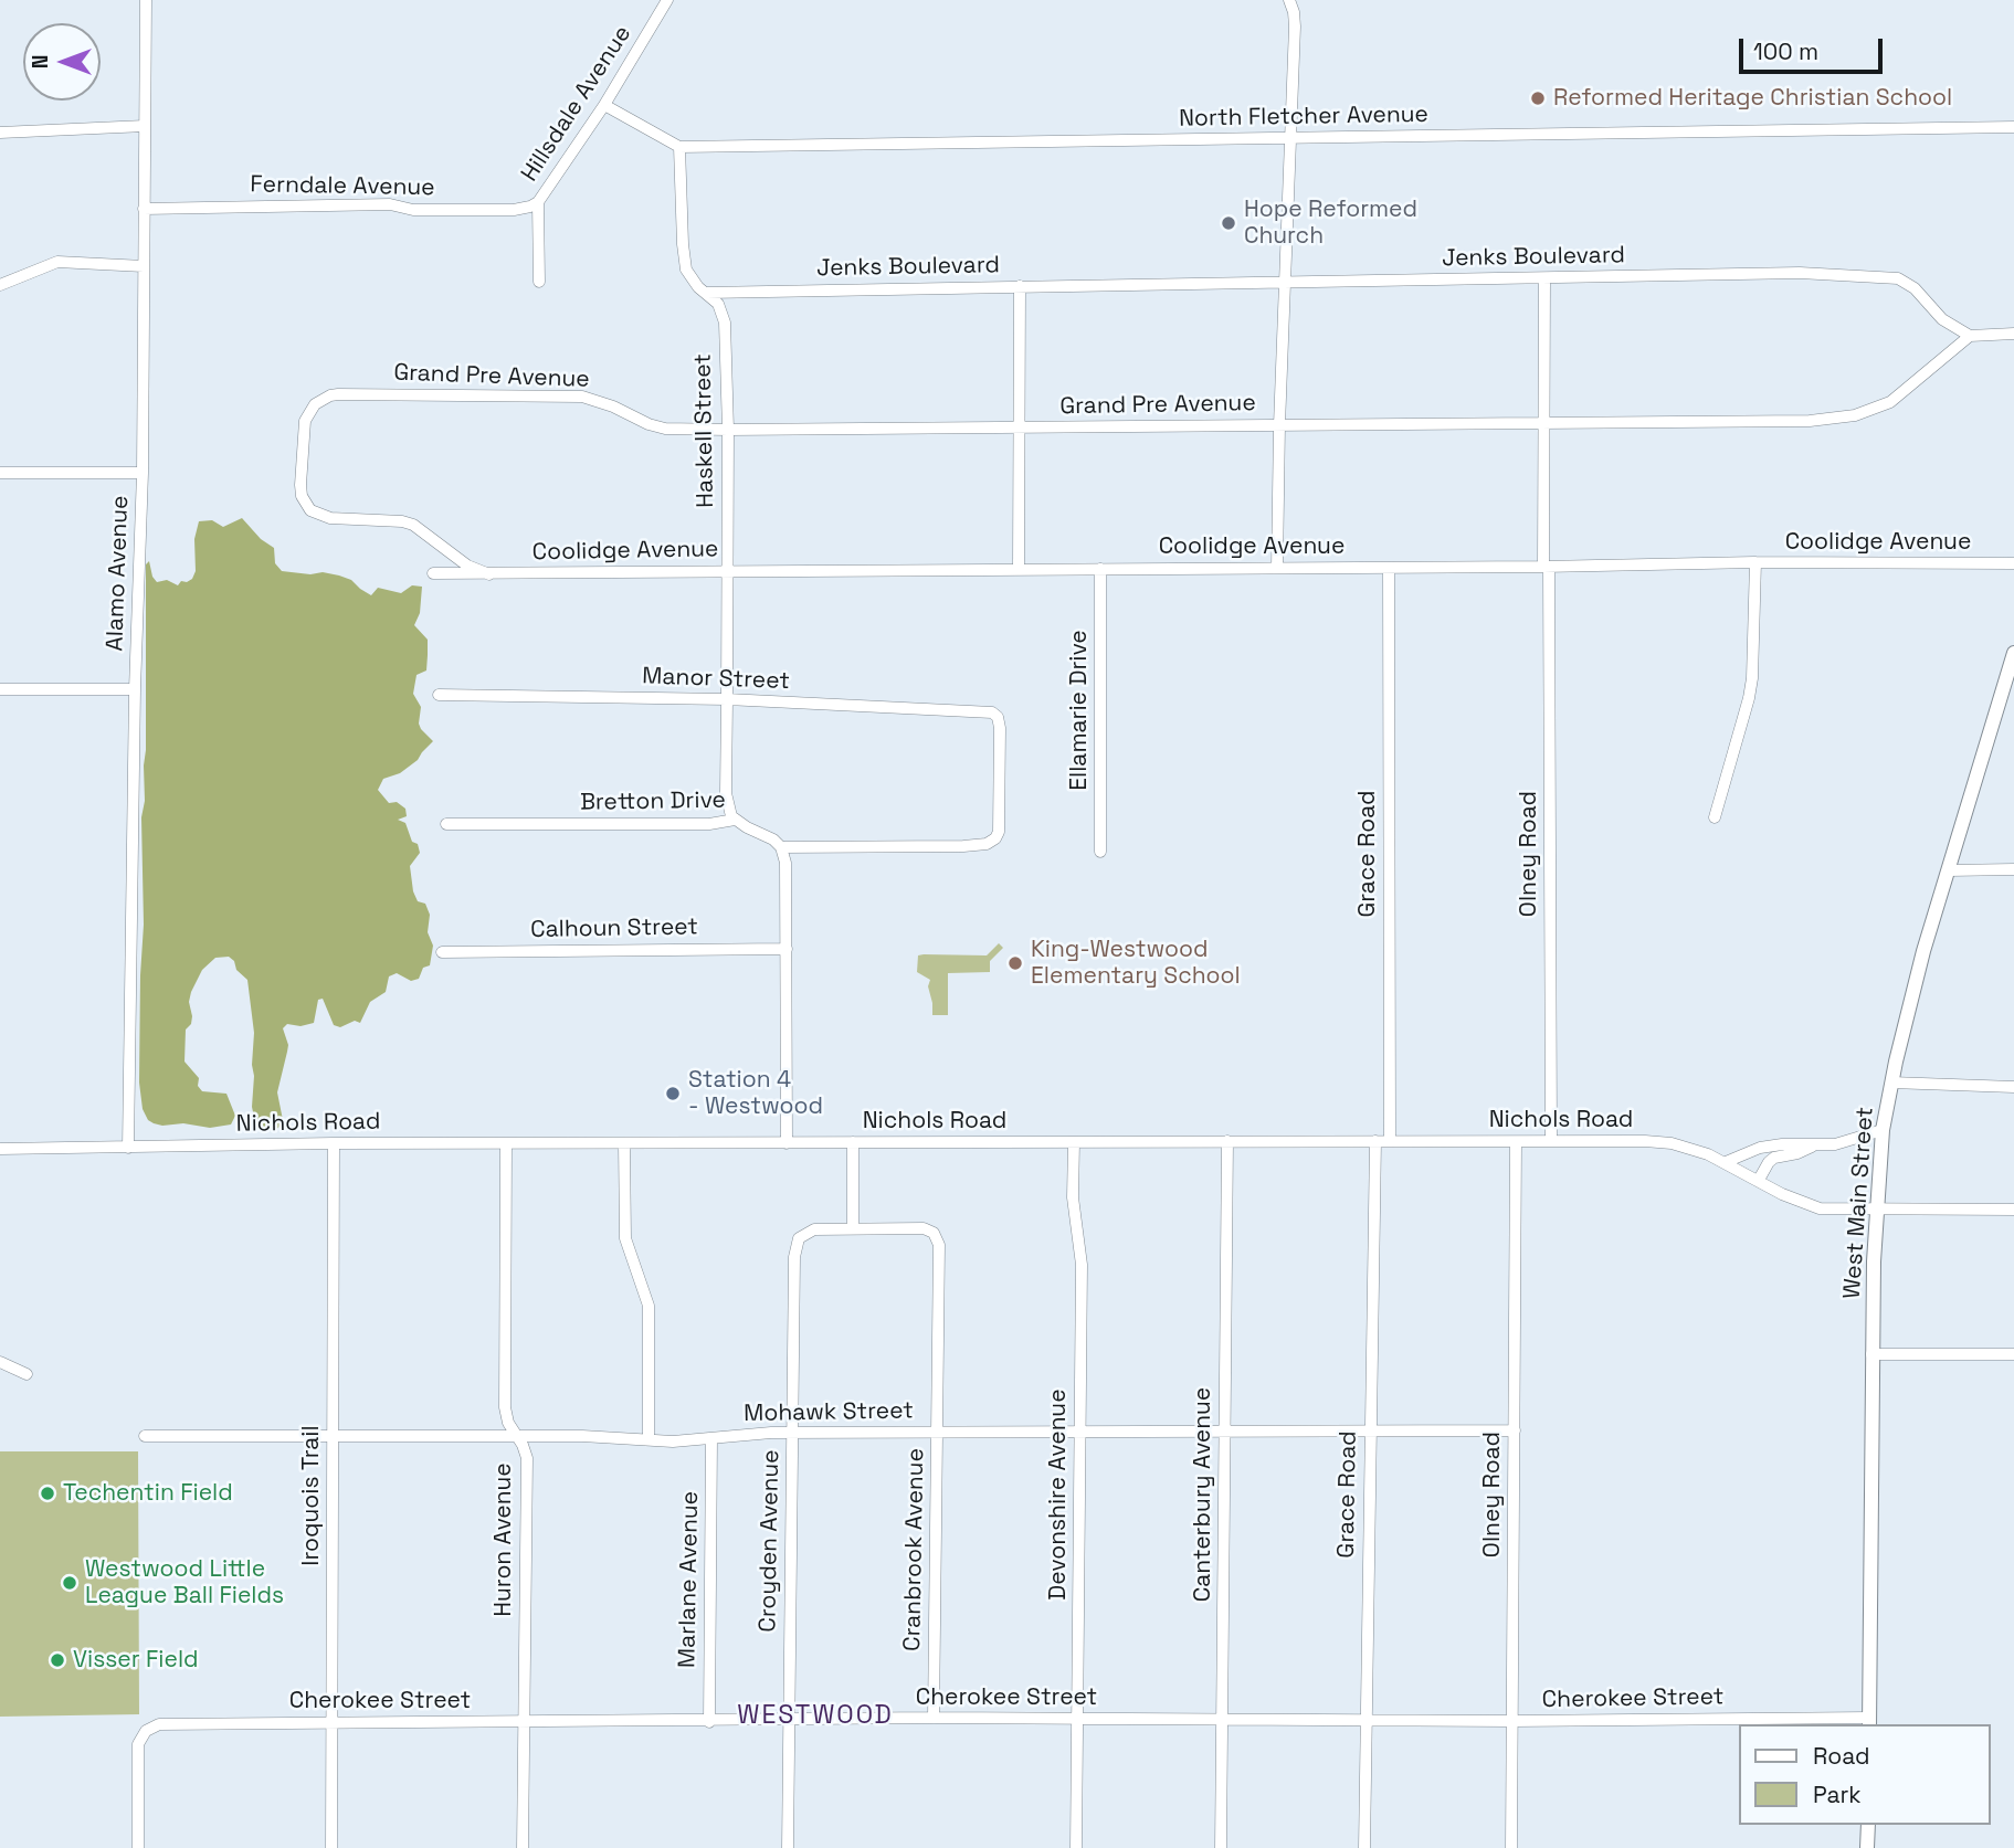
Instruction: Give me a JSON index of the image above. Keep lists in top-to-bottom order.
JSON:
{
  "streets": {
    "main road": ["West Main Street"],
    "street": [
      "Hillsdale Avenue",
      "North Fletcher Avenue",
      "Ferndale Avenue",
      "Jenks Boulevard",
      "Grand Pre Avenue",
      "Haskell Street",
      "Coolidge Avenue",
      "Alamo Avenue",
      "Manor Street",
      "Ellamarie Drive",
      "Bretton Drive",
      "Grace Road",
      "Olney Road",
      "Calhoun Street",
      "Nichols Road",
      "Mohawk Street",
      "Devonshire Avenue",
      "Canterbury Avenue",
      "Iroquois Trail",
      "Huron Avenue",
      "Croyden Avenue",
      "Cranbrook Avenue",
      "Marlane Avenue",
      "Cherokee Street"
    ]
  },
  "crossings": [
    ["Hillsdale Avenue", "North Fletcher Avenue"],
    ["Hillsdale Avenue", "Ferndale Avenue"],
    ["North Fletcher Avenue", "Haskell Street"],
    ["Ferndale Avenue", "Alamo Avenue"],
    ["Jenks Boulevard", "Grand Pre Avenue"],
    ["Jenks Boulevard", "Haskell Street"],
    ["Jenks Boulevard", "Olney Road"],
    ["Grand Pre Avenue", "Haskell Street"],
    ["Grand Pre Avenue", "Coolidge Avenue"],
    ["Grand Pre Avenue", "Olney Road"],
    ["Haskell Street", "Coolidge Avenue"],
    ["Haskell Street", "Manor Street"],
    ["Haskell Street", "Bretton Drive"],
    ["Coolidge Avenue", "Ellamarie Drive"],
    ["Coolidge Avenue", "Grace Road"],
    ["Coolidge Avenue", "Olney Road"],
    ["Alamo Avenue", "Nichols Road"],
    ["Manor Street", "Bretton Drive"],
    ["Grace Road", "Nichols Road"],
    ["Grace Road", "Mohawk Street"],
    ["Grace Road", "Cherokee Street"],
    ["Olney Road", "Nichols Road"],
    ["Olney Road", "Mohawk Street"],
    ["Olney Road", "Cherokee Street"],
    ["Nichols Road", "West Main Street"],
    ["Nichols Road", "Devonshire Avenue"],
    ["Nichols Road", "Canterbury Avenue"],
    ["Nichols Road", "Iroquois Trail"],
    ["Nichols Road", "Huron Avenue"],
    ["West Main Street", "Cherokee Street"],
    ["Mohawk Street", "Devonshire Avenue"],
    ["Mohawk Street", "Canterbury Avenue"],
    ["Mohawk Street", "Iroquois Trail"],
    ["Mohawk Street", "Huron Avenue"],
    ["Mohawk Street", "Croyden Avenue"],
    ["Mohawk Street", "Cranbrook Avenue"],
    ["Mohawk Street", "Marlane Avenue"],
    ["Devonshire Avenue", "Cherokee Street"],
    ["Canterbury Avenue", "Cherokee Street"],
    ["Iroquois Trail", "Cherokee Street"],
    ["Huron Avenue", "Cherokee Street"],
    ["Croyden Avenue", "Cranbrook Avenue"],
    ["Croyden Avenue", "Cherokee Street"],
    ["Cranbrook Avenue", "Cherokee Street"],
    ["Marlane Avenue", "Cherokee Street"]
  ],
  "districts": ["WESTWOOD"],
  "places": [
    "Reformed Heritage Christian School",
    "Hope Reformed Church",
    "King-Westwood Elementary School",
    "Station 4 - Westwood",
    "Techentin Field",
    "Westwood Little League Ball Fields",
    "Visser Field"
  ],
  "legend": ["Road", "Park"],
  "scale_bar": "100 m",
  "north": "left"
}
